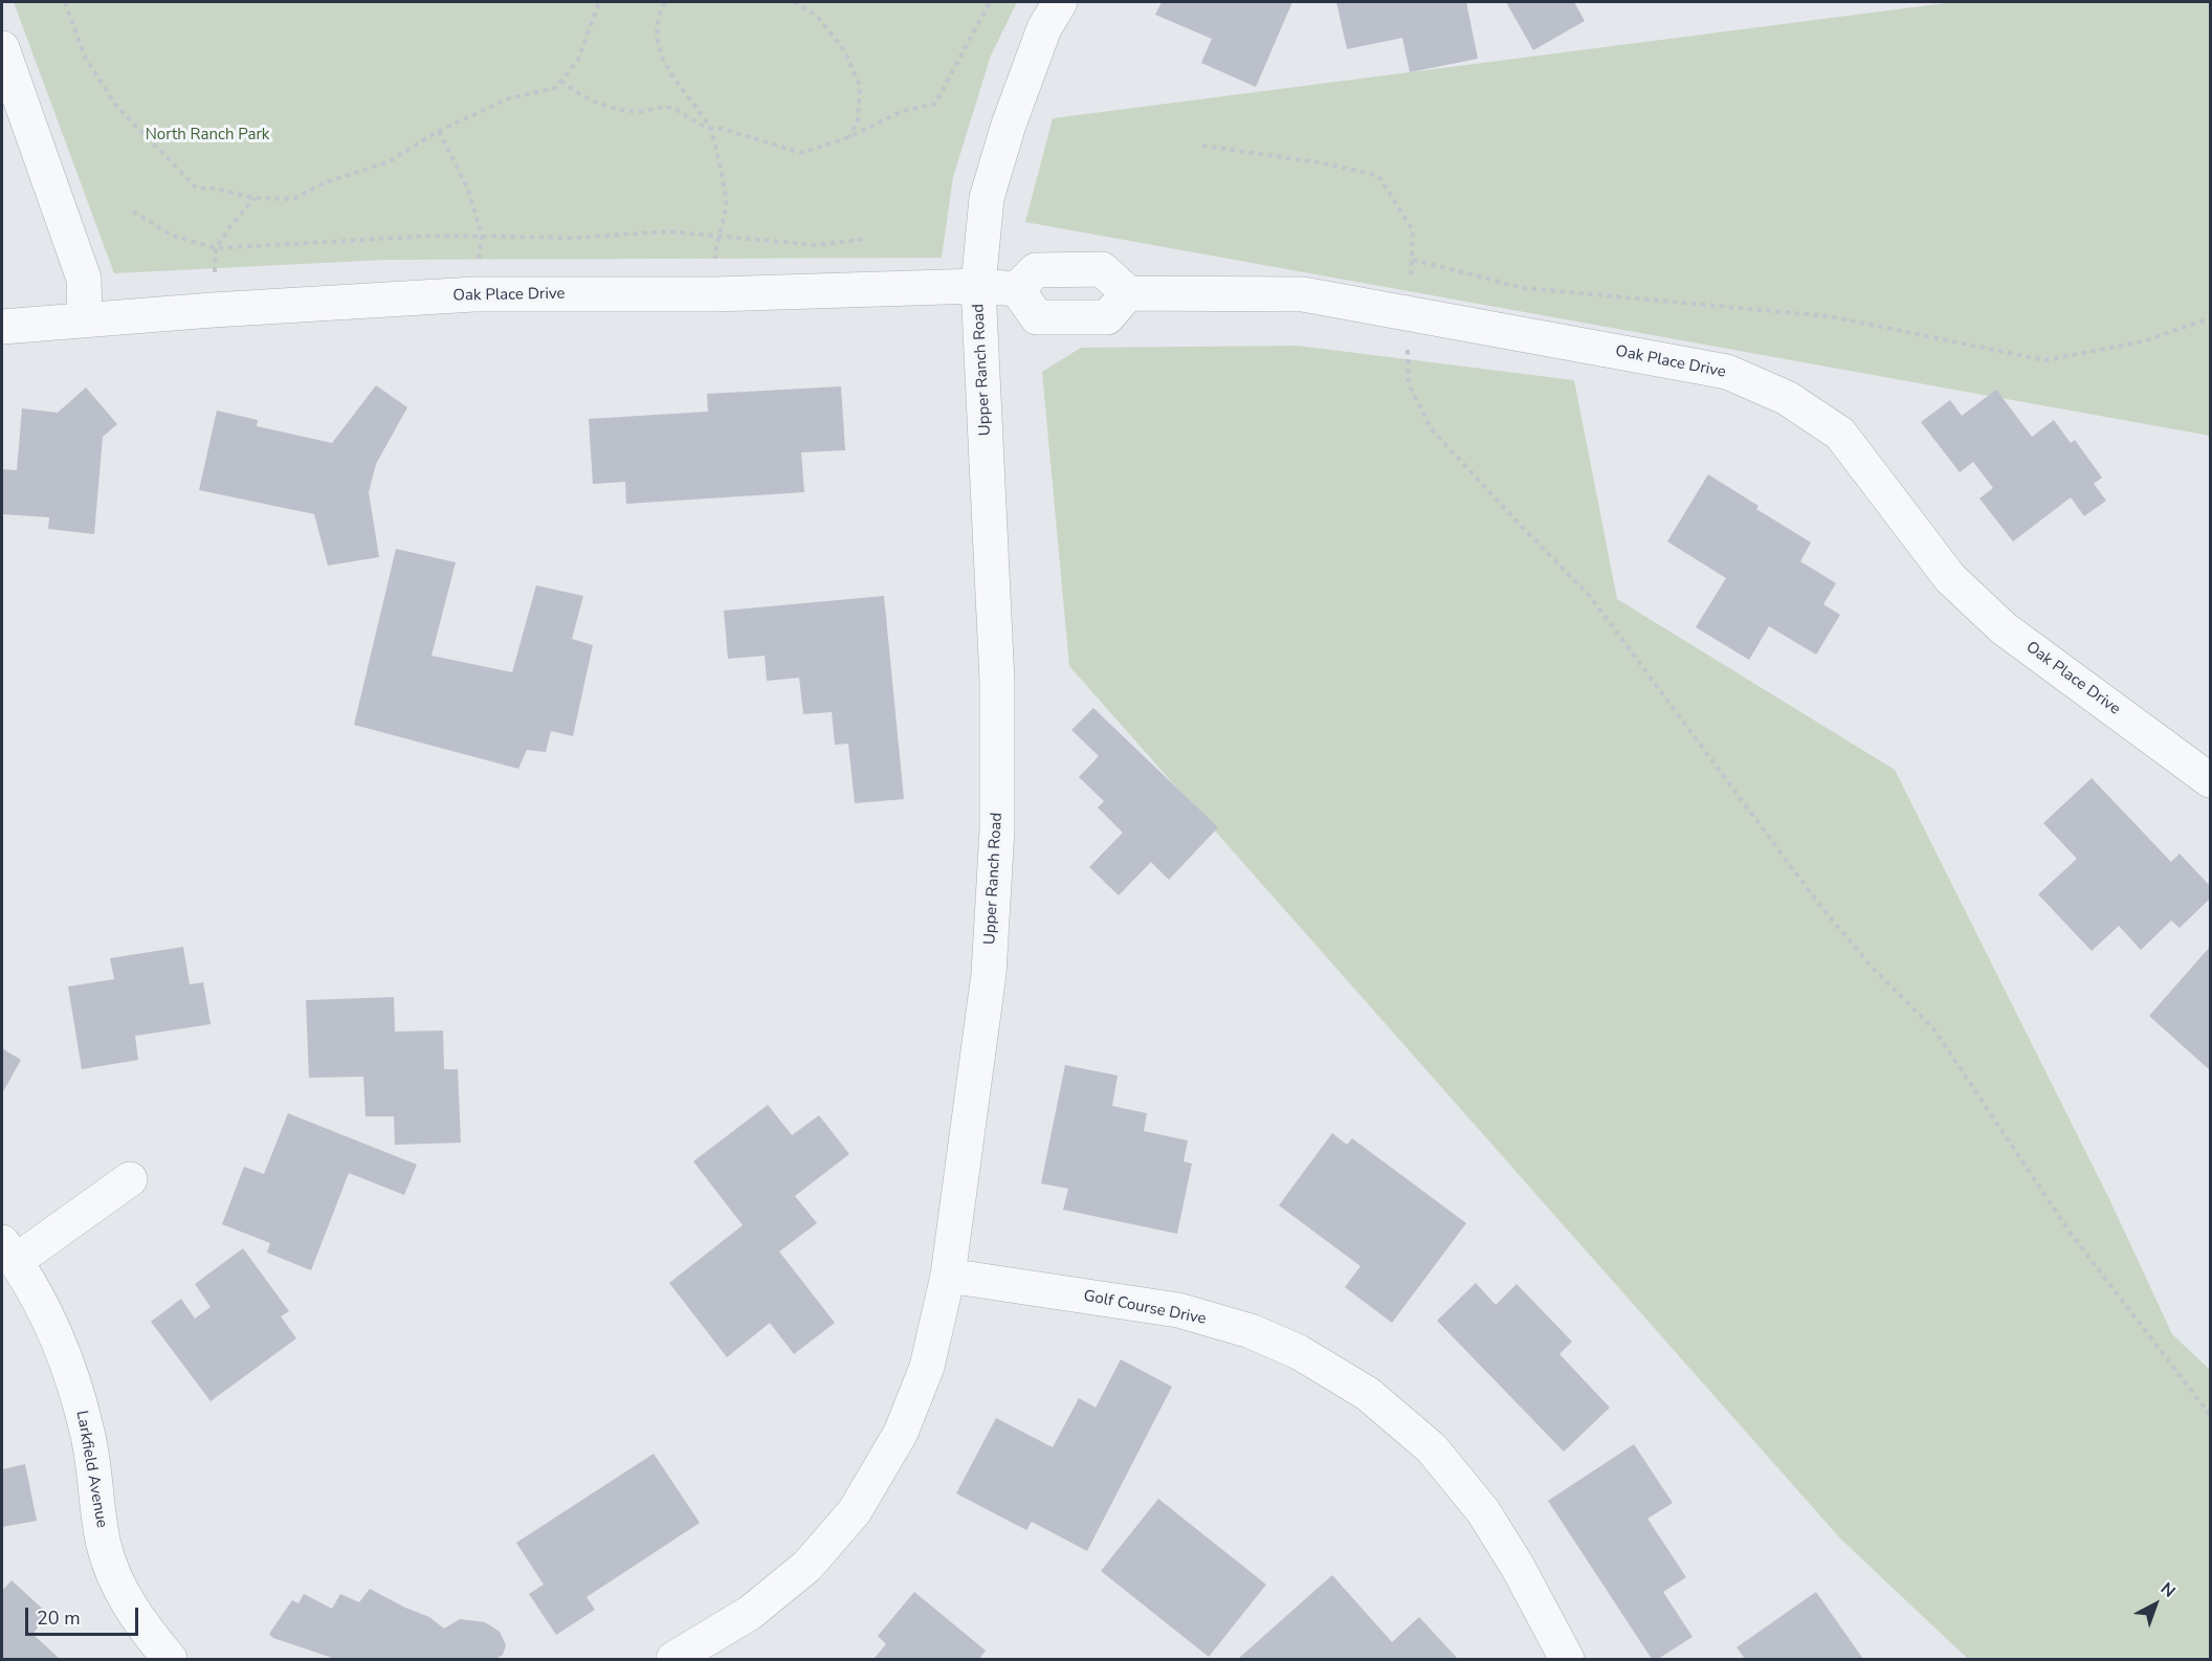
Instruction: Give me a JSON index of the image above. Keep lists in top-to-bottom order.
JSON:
{
  "streets": {
    "street": [
      "Oak Place Drive",
      "Upper Ranch Road",
      "Golf Course Drive",
      "Larkfield Avenue"
    ]
  },
  "crossings": [
    ["Oak Place Drive", "Upper Ranch Road"],
    ["Upper Ranch Road", "Golf Course Drive"]
  ],
  "parks": ["North Ranch Park"],
  "scale_bar": "20 m",
  "north": "top right"
}
